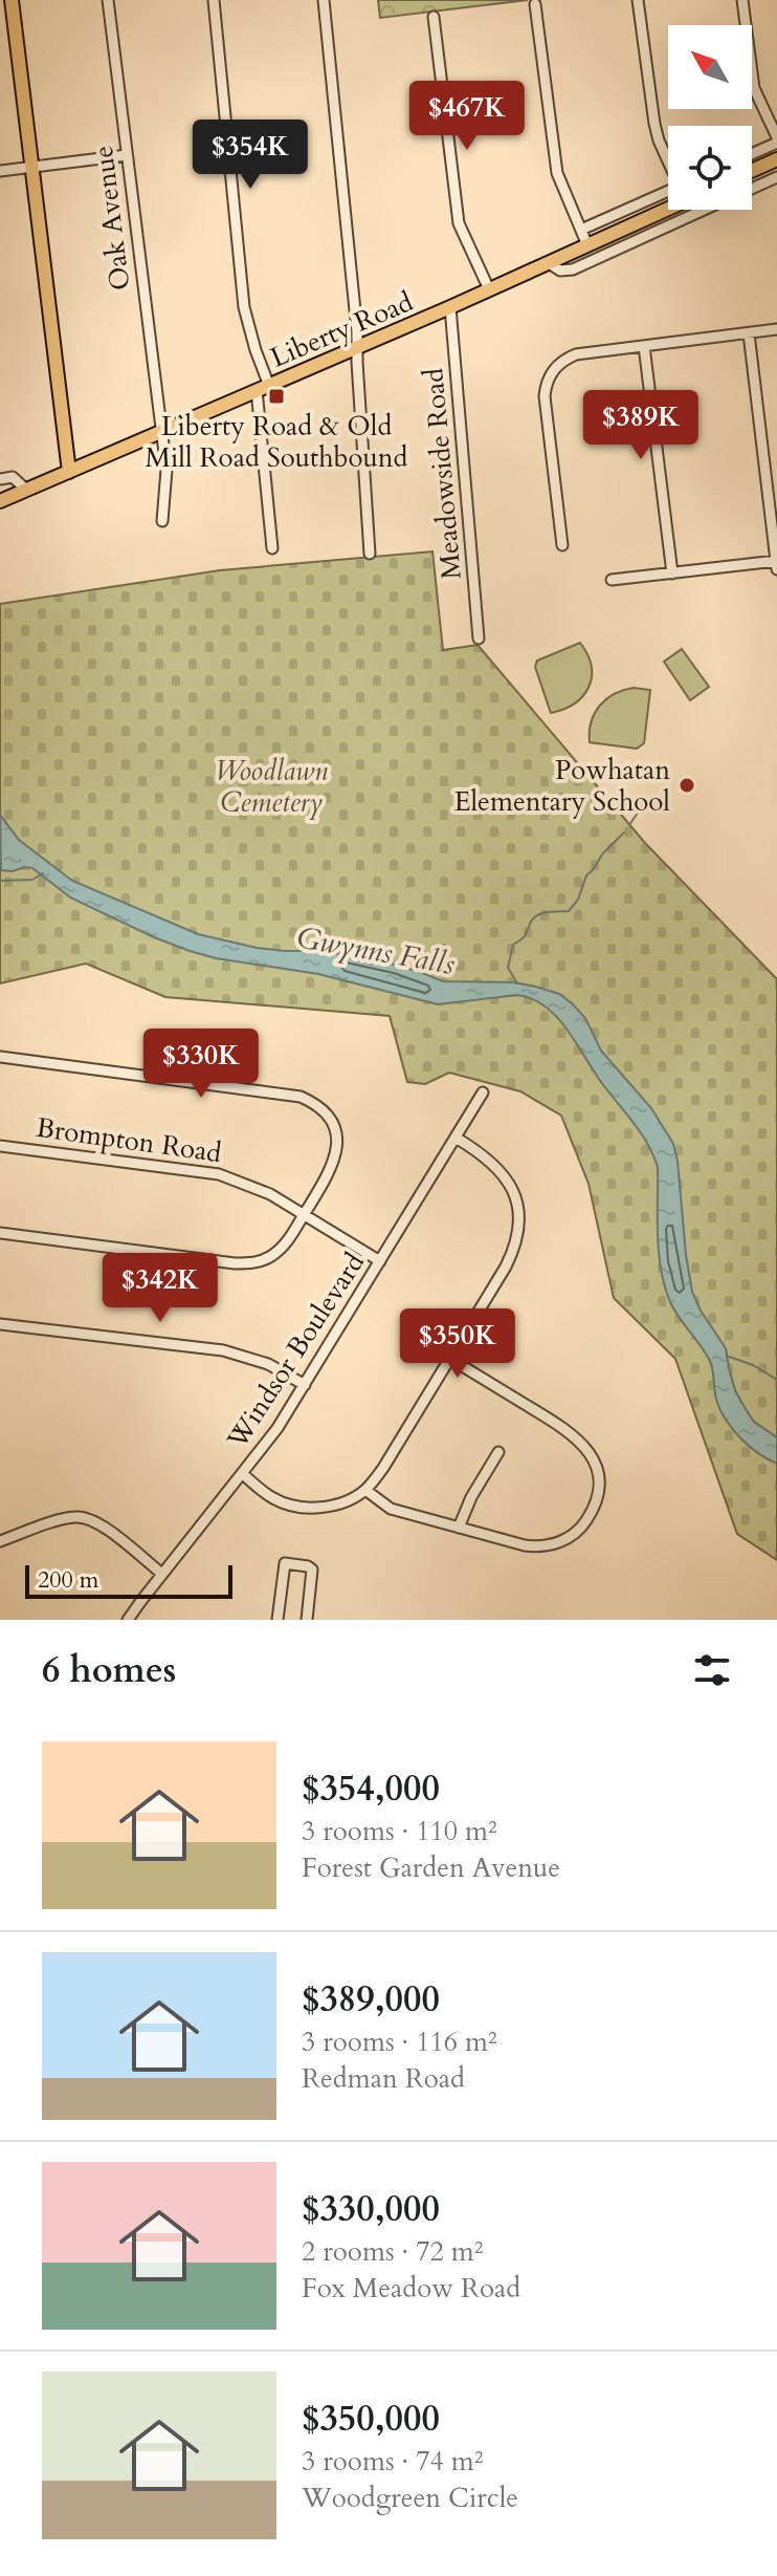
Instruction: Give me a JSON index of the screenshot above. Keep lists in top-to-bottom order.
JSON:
{
  "streets": {
    "main road": ["Liberty Road"],
    "street": [
      "Oak Avenue",
      "Meadowside Road",
      "Brompton Road",
      "Windsor Boulevard"
    ]
  },
  "crossings": [
    ["Oak Avenue", "Liberty Road"],
    ["Liberty Road", "Meadowside Road"],
    ["Brompton Road", "Windsor Boulevard"]
  ],
  "water": ["Gwynns Falls"],
  "parks": ["Woodlawn Cemetery"],
  "places": {
    "transit": ["Liberty Road & Old Mill Road Southbound"],
    "other": ["Powhatan Elementary School"]
  },
  "scale_bar": "200 m",
  "north": "top left",
  "page": {
    "price": [
      "$467K",
      "$354K",
      "$389K",
      "$330K",
      "$342K",
      "$350K"
    ],
    "scale": "200 m",
    "heading": "6 homes",
    "list": [
      {
        "name": "$354,000",
        "note": "3 rooms · 110 m² · Forest Garden Avenue"
      },
      {
        "name": "$389,000",
        "note": "3 rooms · 116 m² · Redman Road"
      },
      {
        "name": "$330,000",
        "note": "2 rooms · 72 m² · Fox Meadow Road"
      },
      {
        "name": "$350,000",
        "note": "3 rooms · 74 m² · Woodgreen Circle"
      }
    ]
  }
}
